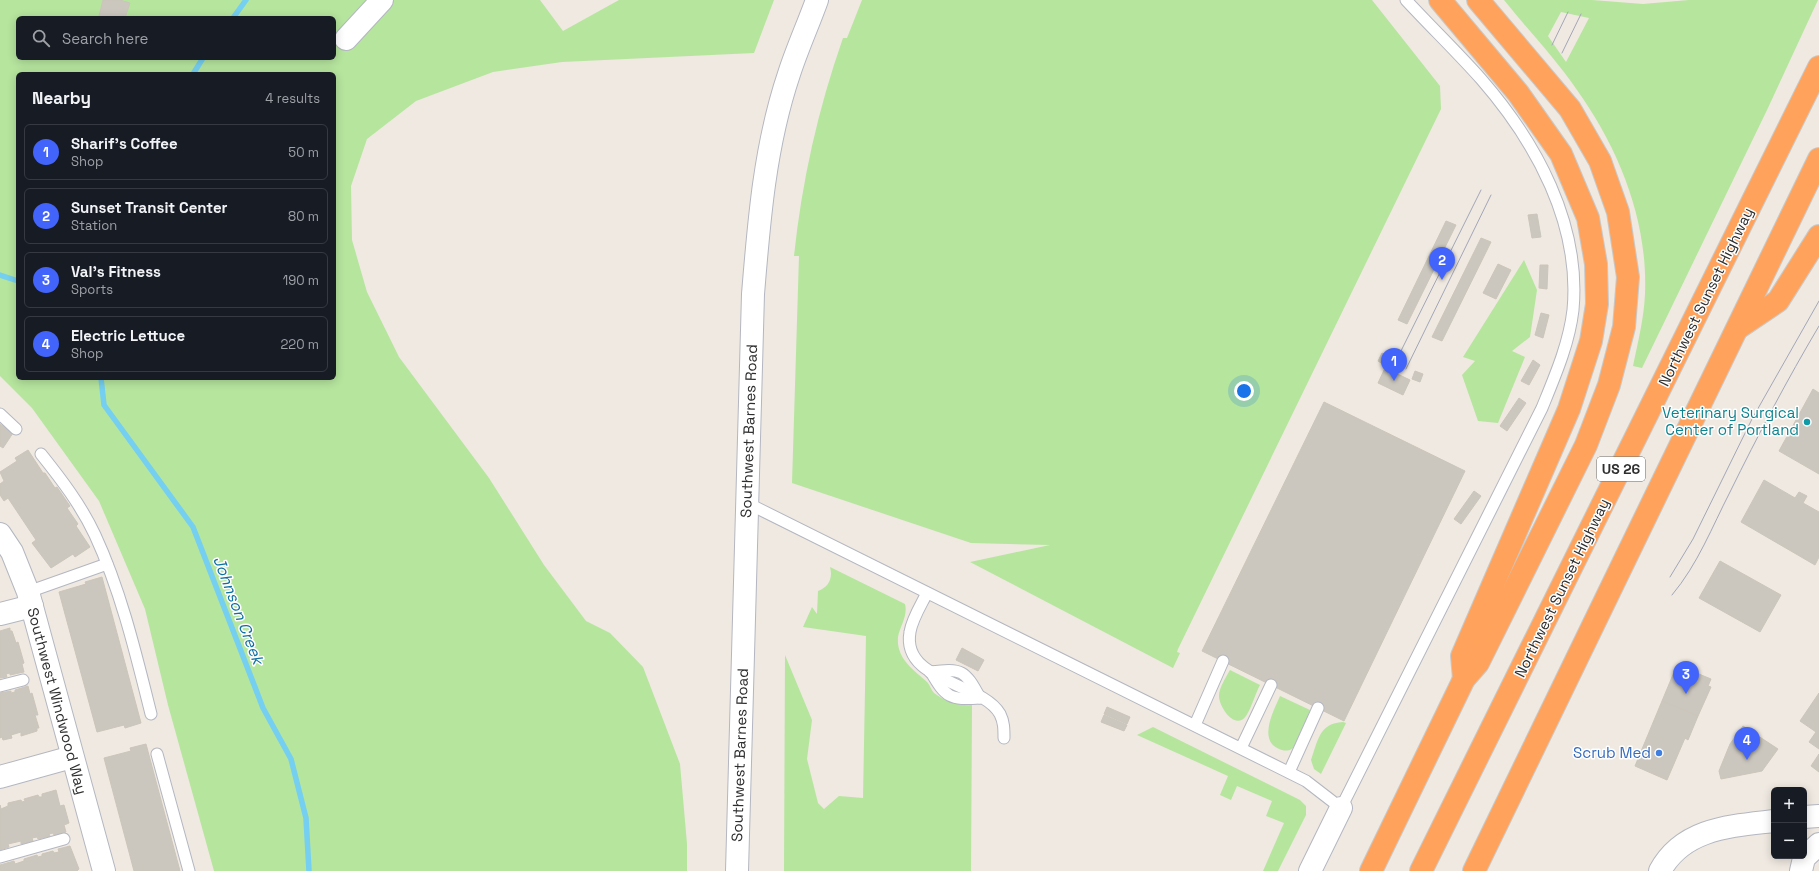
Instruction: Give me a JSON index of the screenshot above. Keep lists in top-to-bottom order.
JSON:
{
  "streets": {
    "highway": ["Northwest Sunset Highway", "US 26"],
    "main road": ["Southwest Barnes Road", "Southwest Windwood Way"]
  },
  "water": ["Johnson Creek"],
  "places": ["Veterinary Surgical Center of Portland", "Scrub Med"],
  "page": {
    "search": "Search here",
    "heading": ["Nearby", "4 results"],
    "list": [
      {
        "mark": "1",
        "name": "Sharif's Coffee",
        "note": "Shop",
        "value": "50 m"
      },
      {
        "mark": "2",
        "name": "Sunset Transit Center",
        "note": "Station",
        "value": "80 m"
      },
      {
        "mark": "3",
        "name": "Val's Fitness",
        "note": "Sports",
        "value": "190 m"
      },
      {
        "mark": "4",
        "name": "Electric Lettuce",
        "note": "Shop",
        "value": "220 m"
      }
    ],
    "pins": [
      "2",
      "1",
      "3",
      "4"
    ],
    "map_buttons": ["+", "−"]
  }
}
